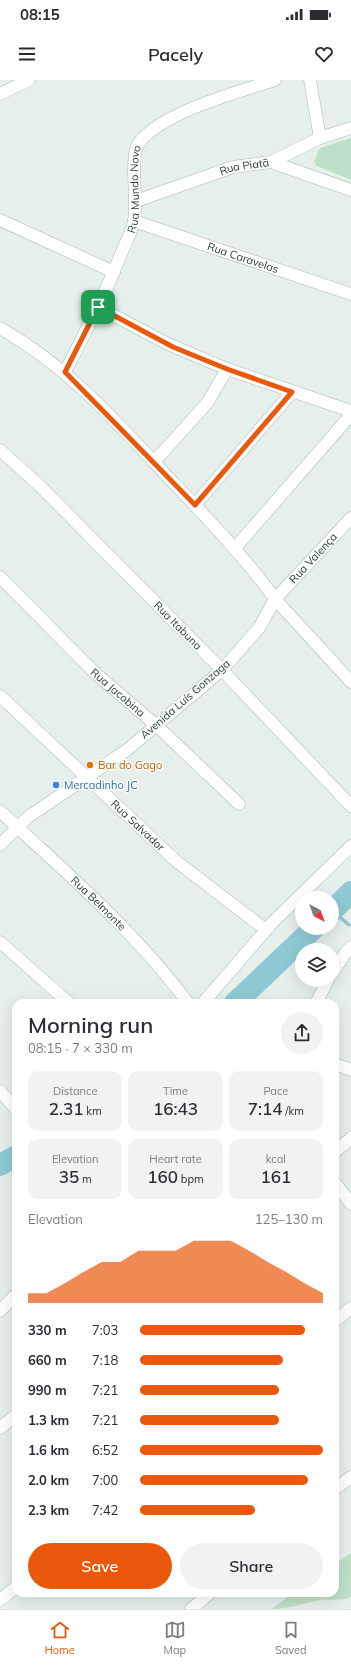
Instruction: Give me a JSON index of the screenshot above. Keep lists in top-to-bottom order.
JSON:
{
  "streets": {
    "street": [
      "Rua Piatã",
      "Rua Mundo Novo",
      "Rua Caravelas",
      "Rua Valença",
      "Rua Itabuna",
      "Rua Jacobina",
      "Avenida Luís Gonzaga",
      "Rua Salvador",
      "Rua Belmonte"
    ]
  },
  "crossings": [
    ["Rua Piatã", "Rua Mundo Novo"],
    ["Rua Mundo Novo", "Rua Caravelas"],
    ["Rua Valença", "Avenida Luís Gonzaga"],
    ["Rua Itabuna", "Avenida Luís Gonzaga"],
    ["Rua Jacobina", "Avenida Luís Gonzaga"],
    ["Avenida Luís Gonzaga", "Rua Salvador"],
    ["Avenida Luís Gonzaga", "Rua Belmonte"]
  ],
  "places": ["Bar do Gago", "Mercadinho JC"],
  "north": "bottom right",
  "page": {
    "status": "08:15",
    "header": "Pacely",
    "heading": ["Morning run", "08:15 · 7 × 330 m"],
    "stats": [
      ["Distance", "2.31 km"],
      ["Time", "16:43"],
      ["Pace", "7:14 /km"],
      ["Elevation", "35 m"],
      ["Heart rate", "160 bpm"],
      ["kcal", "161"]
    ],
    "chart": ["Elevation", "125–130 m"],
    "list": [
      {
        "name": "330 m",
        "note": "7:03"
      },
      {
        "name": "660 m",
        "note": "7:18"
      },
      {
        "name": "990 m",
        "note": "7:21"
      },
      {
        "name": "1.3 km",
        "note": "7:21"
      },
      {
        "name": "1.6 km",
        "note": "6:52"
      },
      {
        "name": "2.0 km",
        "note": "7:00"
      },
      {
        "name": "2.3 km",
        "note": "7:42"
      }
    ],
    "buttons": ["Save", "Share"],
    "tabs": ["Home", "Map", "Saved"]
  }
}
